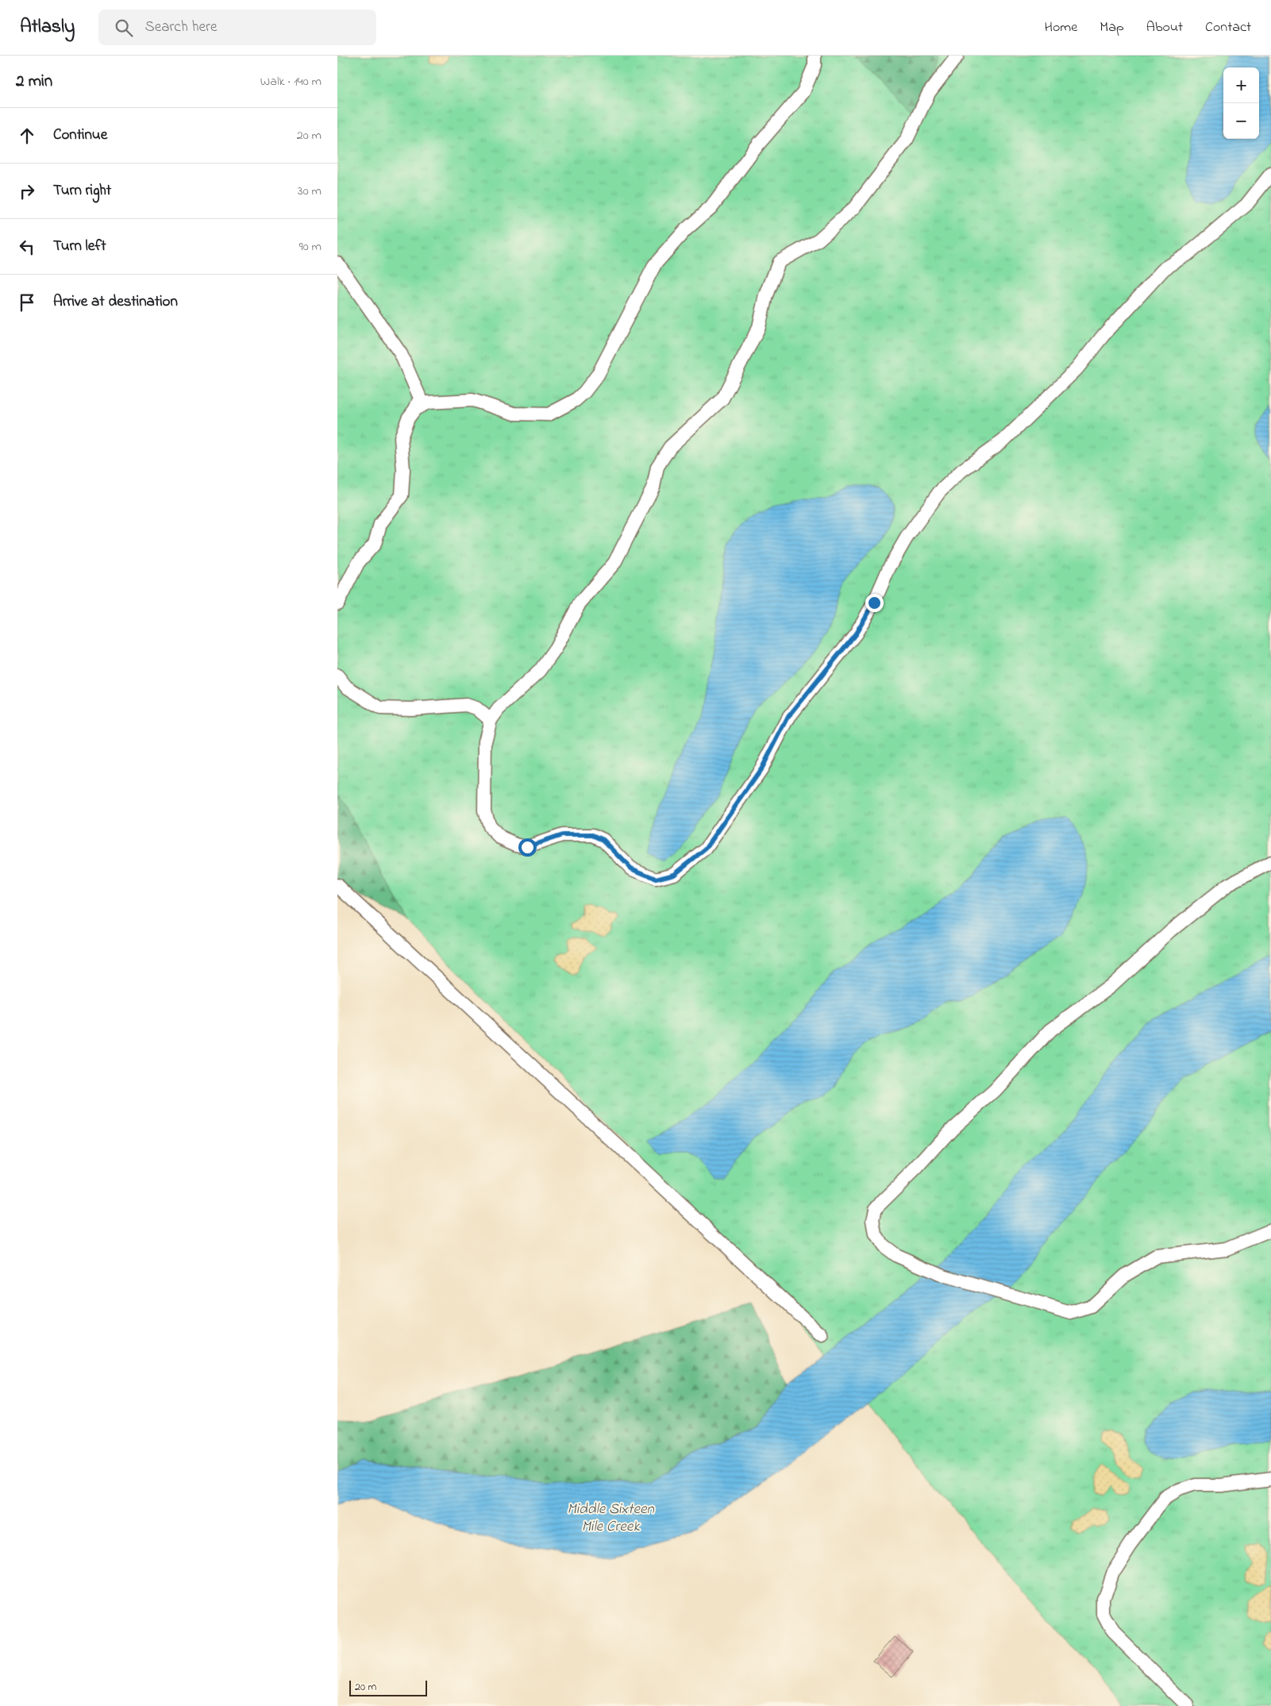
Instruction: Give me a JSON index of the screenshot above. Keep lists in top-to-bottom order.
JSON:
{
  "water": ["Middle Sixteen Mile Creek"],
  "scale_bar": "20 m",
  "page": {
    "header": "Atlasly",
    "search": "Search here",
    "nav": [
      "Home",
      "Map",
      "About",
      "Contact"
    ],
    "heading": ["2 min", "Walk · 140 m"],
    "map_buttons": ["+", "−"],
    "list": [
      ["Continue", "20 m"],
      ["Turn right", "30 m"],
      ["Turn left", "90 m"],
      "Arrive at destination"
    ],
    "scale": "20 m"
  }
}
